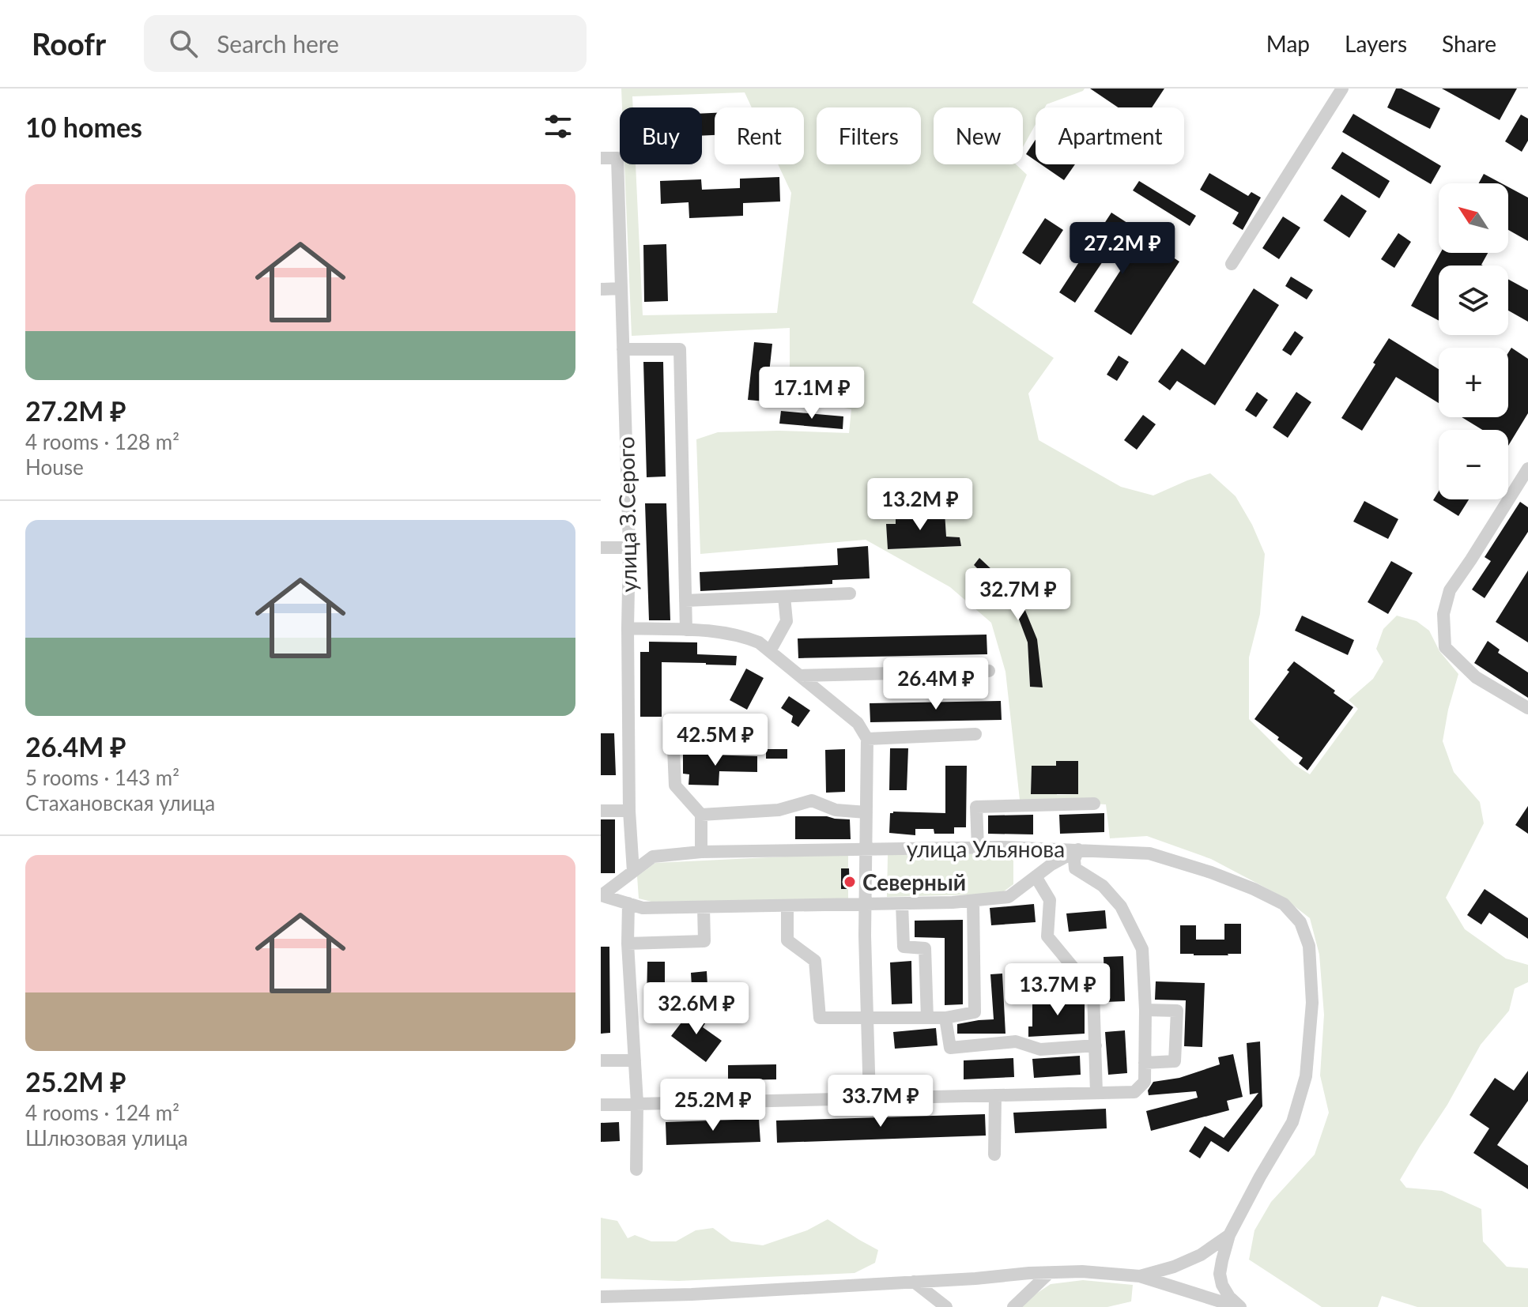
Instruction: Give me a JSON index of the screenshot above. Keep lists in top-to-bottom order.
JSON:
{
  "streets": {
    "street": ["улица З.Серого", "улица Ульянова"]
  },
  "crossings": [
    ["улица З.Серого", "улица Ульянова"]
  ],
  "places": ["Северный"],
  "north": "top left",
  "page": {
    "header": "Roofr",
    "search": "Search here",
    "nav": ["Map", "Layers", "Share"],
    "heading": "10 homes",
    "chip": [
      "Buy",
      "Rent",
      "Filters",
      "New",
      "Apartment"
    ],
    "list": [
      {
        "name": "27.2M ₽",
        "note": "4 rooms · 128 m² · House"
      },
      {
        "name": "26.4M ₽",
        "note": "5 rooms · 143 m² · Стахановская улица"
      },
      {
        "name": "25.2M ₽",
        "note": "4 rooms · 124 m² · Шлюзовая улица"
      }
    ],
    "map_buttons": ["+", "−"],
    "price": [
      "27.2M ₽",
      "17.1M ₽",
      "13.2M ₽",
      "32.7M ₽",
      "26.4M ₽",
      "42.5M ₽",
      "13.7M ₽",
      "32.6M ₽",
      "33.7M ₽",
      "25.2M ₽"
    ]
  }
}
